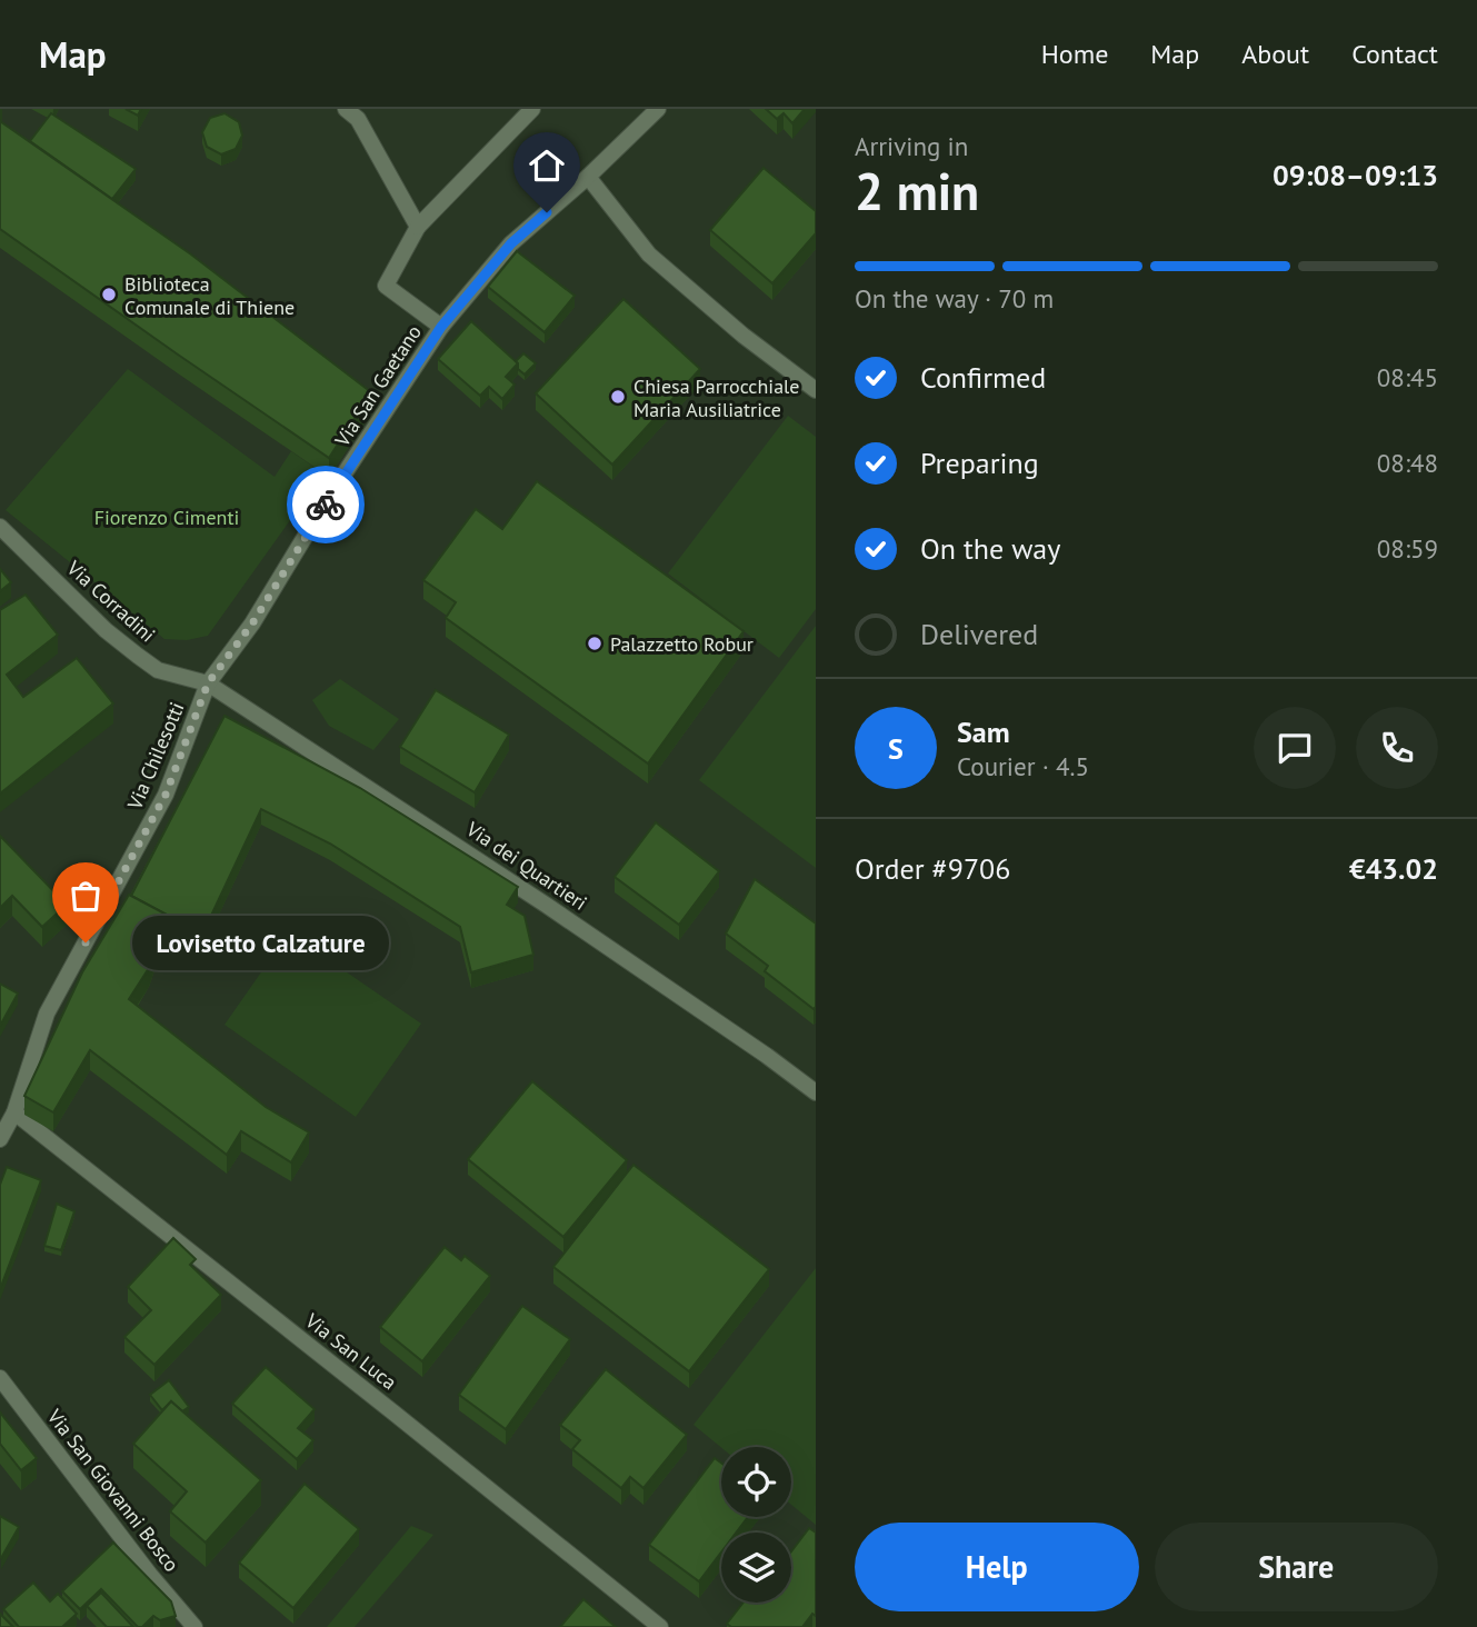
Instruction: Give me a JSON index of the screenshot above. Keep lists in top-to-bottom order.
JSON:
{
  "streets": {
    "street": [
      "Via San Gaetano",
      "Via Corradini",
      "Via Chilesotti",
      "Via dei Quartieri",
      "Via San Luca",
      "Via San Giovanni Bosco"
    ]
  },
  "crossings": [
    ["Via San Gaetano", "Via Corradini"],
    ["Via San Gaetano", "Via Chilesotti"],
    ["Via San Gaetano", "Via dei Quartieri"],
    ["Via Corradini", "Via Chilesotti"],
    ["Via Corradini", "Via dei Quartieri"],
    ["Via Chilesotti", "Via dei Quartieri"],
    ["Via Chilesotti", "Via San Luca"]
  ],
  "parks": ["Fiorenzo Cimenti"],
  "places": [
    "Biblioteca Comunale di Thiene",
    "Chiesa Parrocchiale Maria Ausiliatrice",
    "Palazzetto Robur",
    "Lovisetto Calzature"
  ],
  "page": {
    "header": "Map",
    "nav": [
      "Home",
      "Map",
      "About",
      "Contact"
    ],
    "heading": ["2 min", "Arriving in", "09:08–09:13"],
    "panel": [
      "Sam",
      "Courier · 4.5",
      "Order #9706",
      "€43.02"
    ],
    "bar": "On the way · 70 m",
    "list": [
      ["Confirmed", "08:45"],
      ["Preparing", "08:48"],
      ["On the way", "08:59"],
      "Delivered"
    ],
    "round": "S",
    "bubble": "Lovisetto Calzature",
    "buttons": ["Help", "Share"]
  }
}
